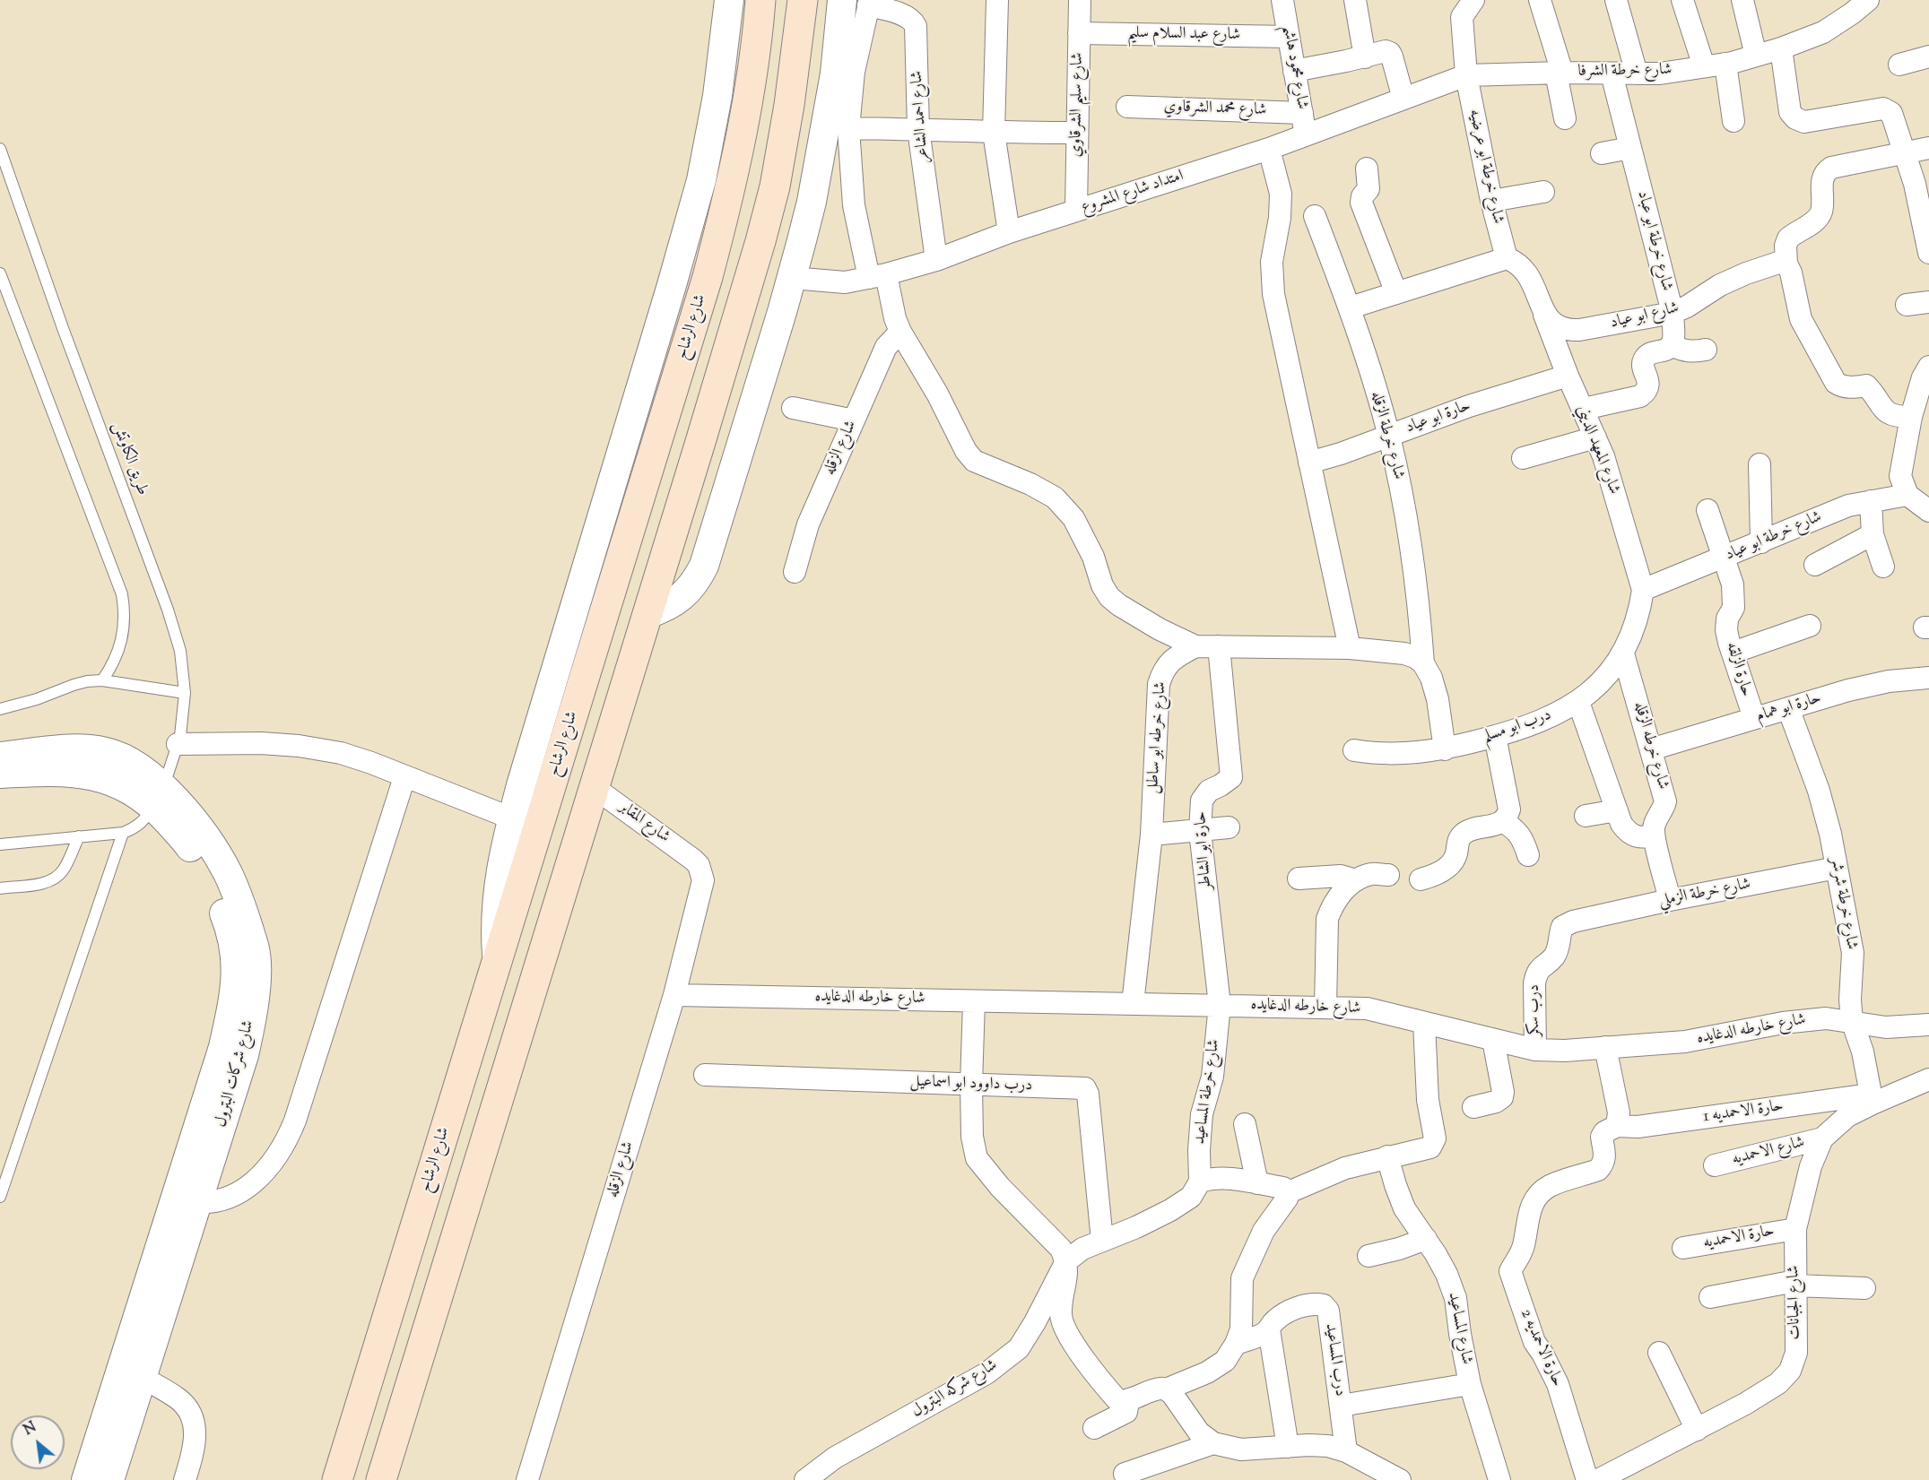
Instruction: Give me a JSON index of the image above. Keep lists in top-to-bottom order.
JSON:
{
  "streets": {
    "main road": ["شارع الرشاح"],
    "street": [
      "شارع عبد السلام سليم",
      "شارع محمود هاشم",
      "شارع خرطة الشرفا",
      "شارع سليم الشرقاوي",
      "شارع محمد الشرقاوي",
      "شارع احمد الشاعر",
      "شارع خرطة ابو عرضيه",
      "امتداد شارع المشروع",
      "شارع خرطة ابو عباد",
      "شارع ابو عياد",
      "حارة ابو عياد",
      "شارع خرطة الزقله",
      "شارع الزقله",
      "شارع المعهد الديني",
      "شارع خرطة ابو عياد",
      "حارة الزلقه",
      "حارة ابو همام",
      "درب ابو مسلم",
      "شارع خرطه ابو ساطل",
      "شارع خرطه الزقله",
      "شارع المقابر",
      "حارة ابو الشاطر",
      "شارع خرطة الزملي",
      "شارع خرطة شرشر",
      "شارع خارطه الدغايده",
      "درب سكر",
      "شارع شركات البترول",
      "درب داوود ابو اسماعيل",
      "شارع خرطة المساعيد",
      "حارة الاحمديه 1",
      "شارع الاحمديه",
      "حارة الاحمديه",
      "شارع الجبانات",
      "شارع المساعيد",
      "حارة الاحمديه 2",
      "درب المساعيد",
      "شارع شركه البترول"
    ],
    "lane": ["طريق الكاوتش"]
  },
  "crossings": [
    ["شارع عبد السلام سليم", "شارع محمود هاشم"],
    ["شارع عبد السلام سليم", "شارع سليم الشرقاوي"],
    ["شارع محمود هاشم", "شارع محمد الشرقاوي"],
    ["شارع محمود هاشم", "امتداد شارع المشروع"],
    ["شارع خرطة الشرفا", "شارع خرطة ابو عرضيه"],
    ["شارع خرطة الشرفا", "امتداد شارع المشروع"],
    ["شارع خرطة الشرفا", "شارع خرطة ابو عباد"],
    ["شارع سليم الشرقاوي", "امتداد شارع المشروع"],
    ["شارع احمد الشاعر", "امتداد شارع المشروع"],
    ["شارع خرطة ابو عرضيه", "امتداد شارع المشروع"],
    ["شارع خرطة ابو عباد", "شارع ابو عياد"],
    ["شارع ابو عياد", "شارع المعهد الديني"],
    ["حارة ابو عياد", "شارع خرطة الزقله"],
    ["حارة ابو عياد", "شارع المعهد الديني"],
    ["شارع الزقله", "شارع المقابر"],
    ["شارع الزقله", "شارع خارطه الدغايده"],
    ["شارع المعهد الديني", "شارع خرطة ابو عياد"],
    ["شارع المعهد الديني", "درب ابو مسلم"],
    ["طريق الكاوتش", "شارع شركات البترول"],
    ["شارع خرطة ابو عياد", "حارة الزلقه"],
    ["شارع خرطة ابو عياد", "درب ابو مسلم"],
    ["حارة الزلقه", "حارة ابو همام"],
    ["حارة ابو همام", "شارع خرطه الزقله"],
    ["حارة ابو همام", "شارع خرطة شرشر"],
    ["درب ابو مسلم", "شارع خرطه الزقله"],
    ["شارع خرطه ابو ساطل", "شارع خارطه الدغايده"],
    ["حارة ابو الشاطر", "شارع خارطه الدغايده"],
    ["حارة ابو الشاطر", "شارع خرطة المساعيد"],
    ["شارع خرطة الزملي", "شارع خرطة شرشر"],
    ["شارع خرطة الزملي", "درب سكر"],
    ["شارع خرطة شرشر", "شارع خارطه الدغايده"],
    ["شارع خرطة شرشر", "حارة الاحمديه 1"],
    ["شارع خرطة شرشر", "شارع الجبانات"],
    ["شارع خارطه الدغايده", "درب سكر"],
    ["شارع خارطه الدغايده", "شارع خرطة المساعيد"],
    ["حارة الاحمديه 1", "شارع الجبانات"],
    ["حارة الاحمديه 1", "حارة الاحمديه 2"],
    ["شارع الاحمديه", "شارع الجبانات"],
    ["حارة الاحمديه", "شارع الجبانات"]
  ],
  "north": "top left"
}
